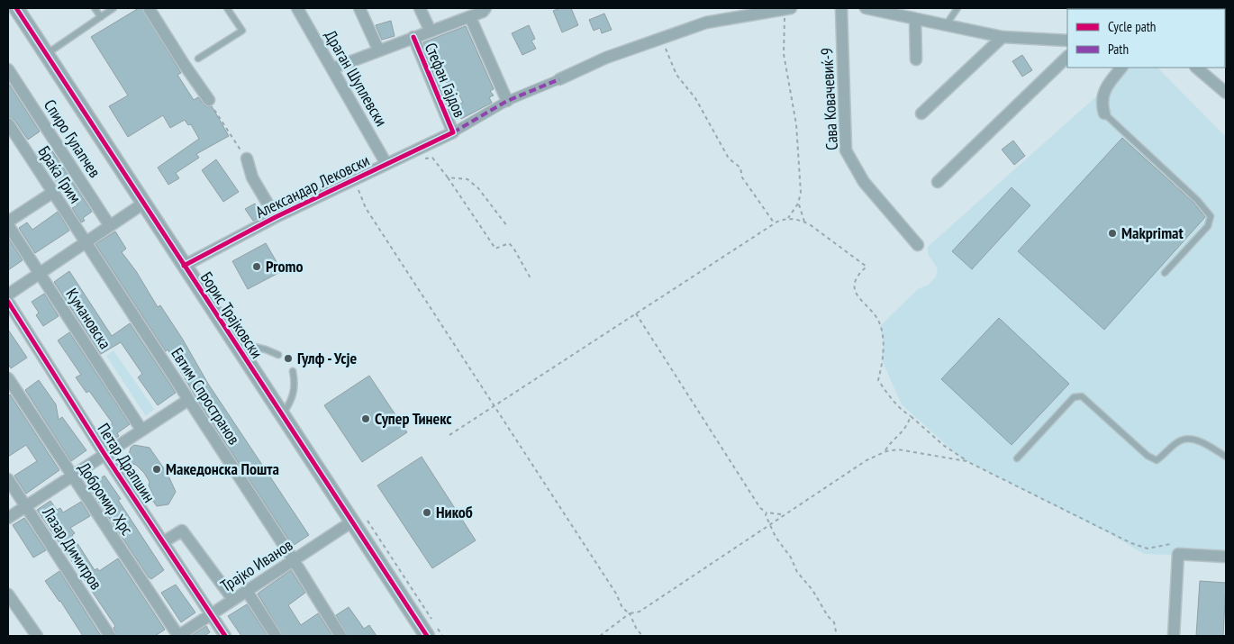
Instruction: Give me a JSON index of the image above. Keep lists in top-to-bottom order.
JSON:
{
  "streets": {
    "street": [
      "Драган Шуплевски",
      "Стефан Гајдов",
      "Сава Ковачевиќ-9",
      "Спиро Гулапчев",
      "Браќа Грим",
      "Александар Лековски",
      "Борис Трајковски",
      "Кумановска",
      "Евтим Спространов",
      "Петар Драпшин",
      "Добромир Хрс",
      "Лазар Димитров",
      "Трајко Иванов"
    ]
  },
  "crossings": [
    ["Драган Шуплевски", "Стефан Гајдов"],
    ["Драган Шуплевски", "Александар Лековски"],
    ["Стефан Гајдов", "Александар Лековски"],
    ["Браќа Грим", "Евтим Спространов"],
    ["Александар Лековски", "Борис Трајковски"],
    ["Борис Трајковски", "Трајко Иванов"],
    ["Евтим Спространов", "Трајко Иванов"],
    ["Петар Драпшин", "Трајко Иванов"],
    ["Добромир Хрс", "Трајко Иванов"]
  ],
  "places": [
    "Makprimat",
    "Promo",
    "Гулф - Усје",
    "Супер Тинекс",
    "Македонска Пошта",
    "Никоб"
  ],
  "legend": ["Cycle path", "Path"]
}
